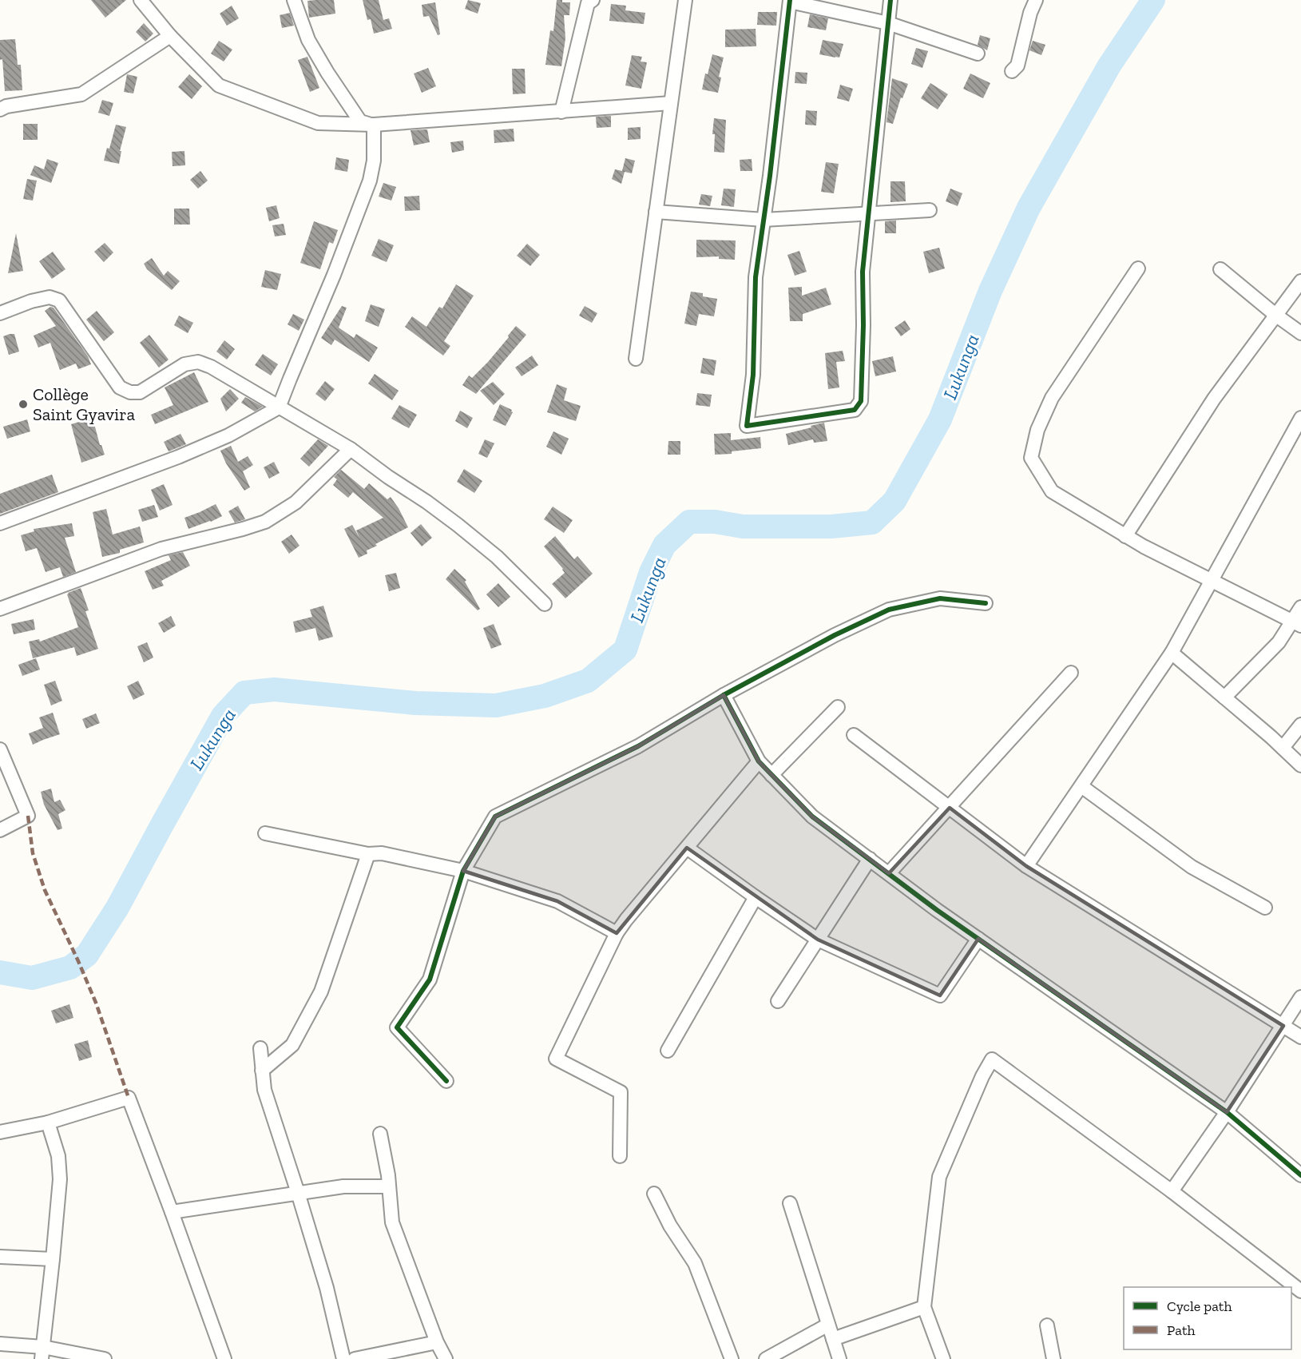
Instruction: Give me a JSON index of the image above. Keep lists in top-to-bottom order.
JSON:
{
  "water": ["Lukunga"],
  "places": ["Collège Saint Gyavira"],
  "legend": ["Cycle path", "Path"]
}
